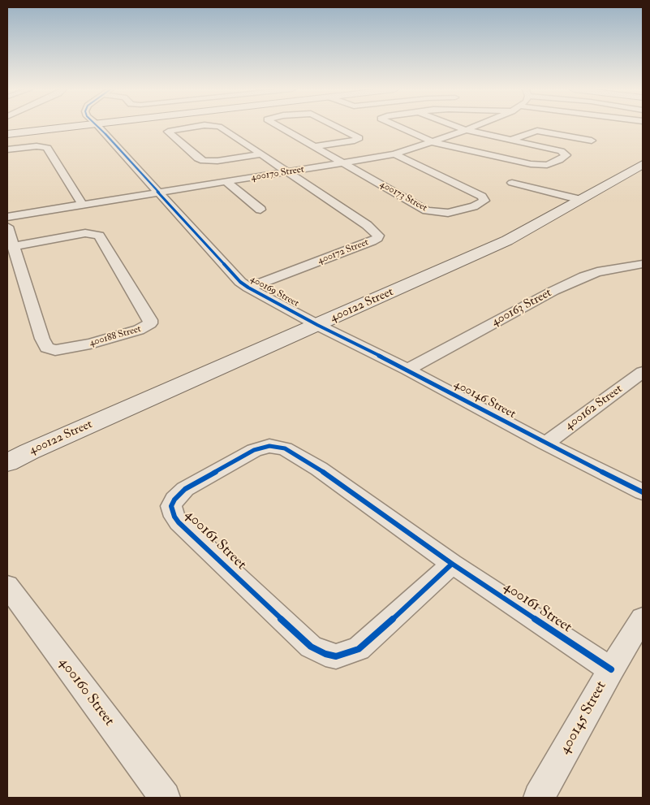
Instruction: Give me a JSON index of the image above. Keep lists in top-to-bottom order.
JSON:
{
  "streets": {
    "street": [
      "400170 Street",
      "400173 Street",
      "400172 Street",
      "400169 Street",
      "400122 Street",
      "400163 Street",
      "400188 Street",
      "400146 Street",
      "400162 Street",
      "400161 Street",
      "400160 Street",
      "400145 Street"
    ]
  },
  "crossings": [
    ["400170 Street", "400173 Street"],
    ["400170 Street", "400172 Street"],
    ["400170 Street", "400169 Street"],
    ["400172 Street", "400169 Street"],
    ["400169 Street", "400122 Street"],
    ["400169 Street", "400146 Street"],
    ["400122 Street", "400146 Street"],
    ["400163 Street", "400146 Street"],
    ["400146 Street", "400162 Street"],
    ["400161 Street", "400145 Street"]
  ]
}
